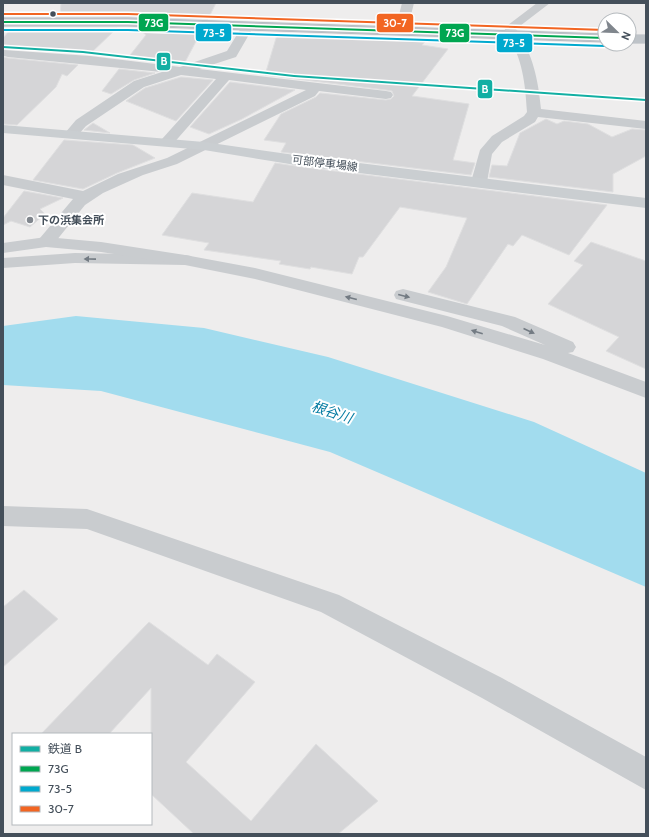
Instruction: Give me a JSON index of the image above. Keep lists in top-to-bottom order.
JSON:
{
  "streets": {
    "main road": ["可部停車場線"]
  },
  "water": ["根谷川"],
  "places": ["下の浜集会所"],
  "lines": [
    "transit line 30-7",
    "transit line 73G",
    "transit line 73-5",
    "rail line B"
  ],
  "legend": [
    "鉄道 B",
    "73G",
    "73-5",
    "30-7"
  ],
  "north": "bottom right"
}
